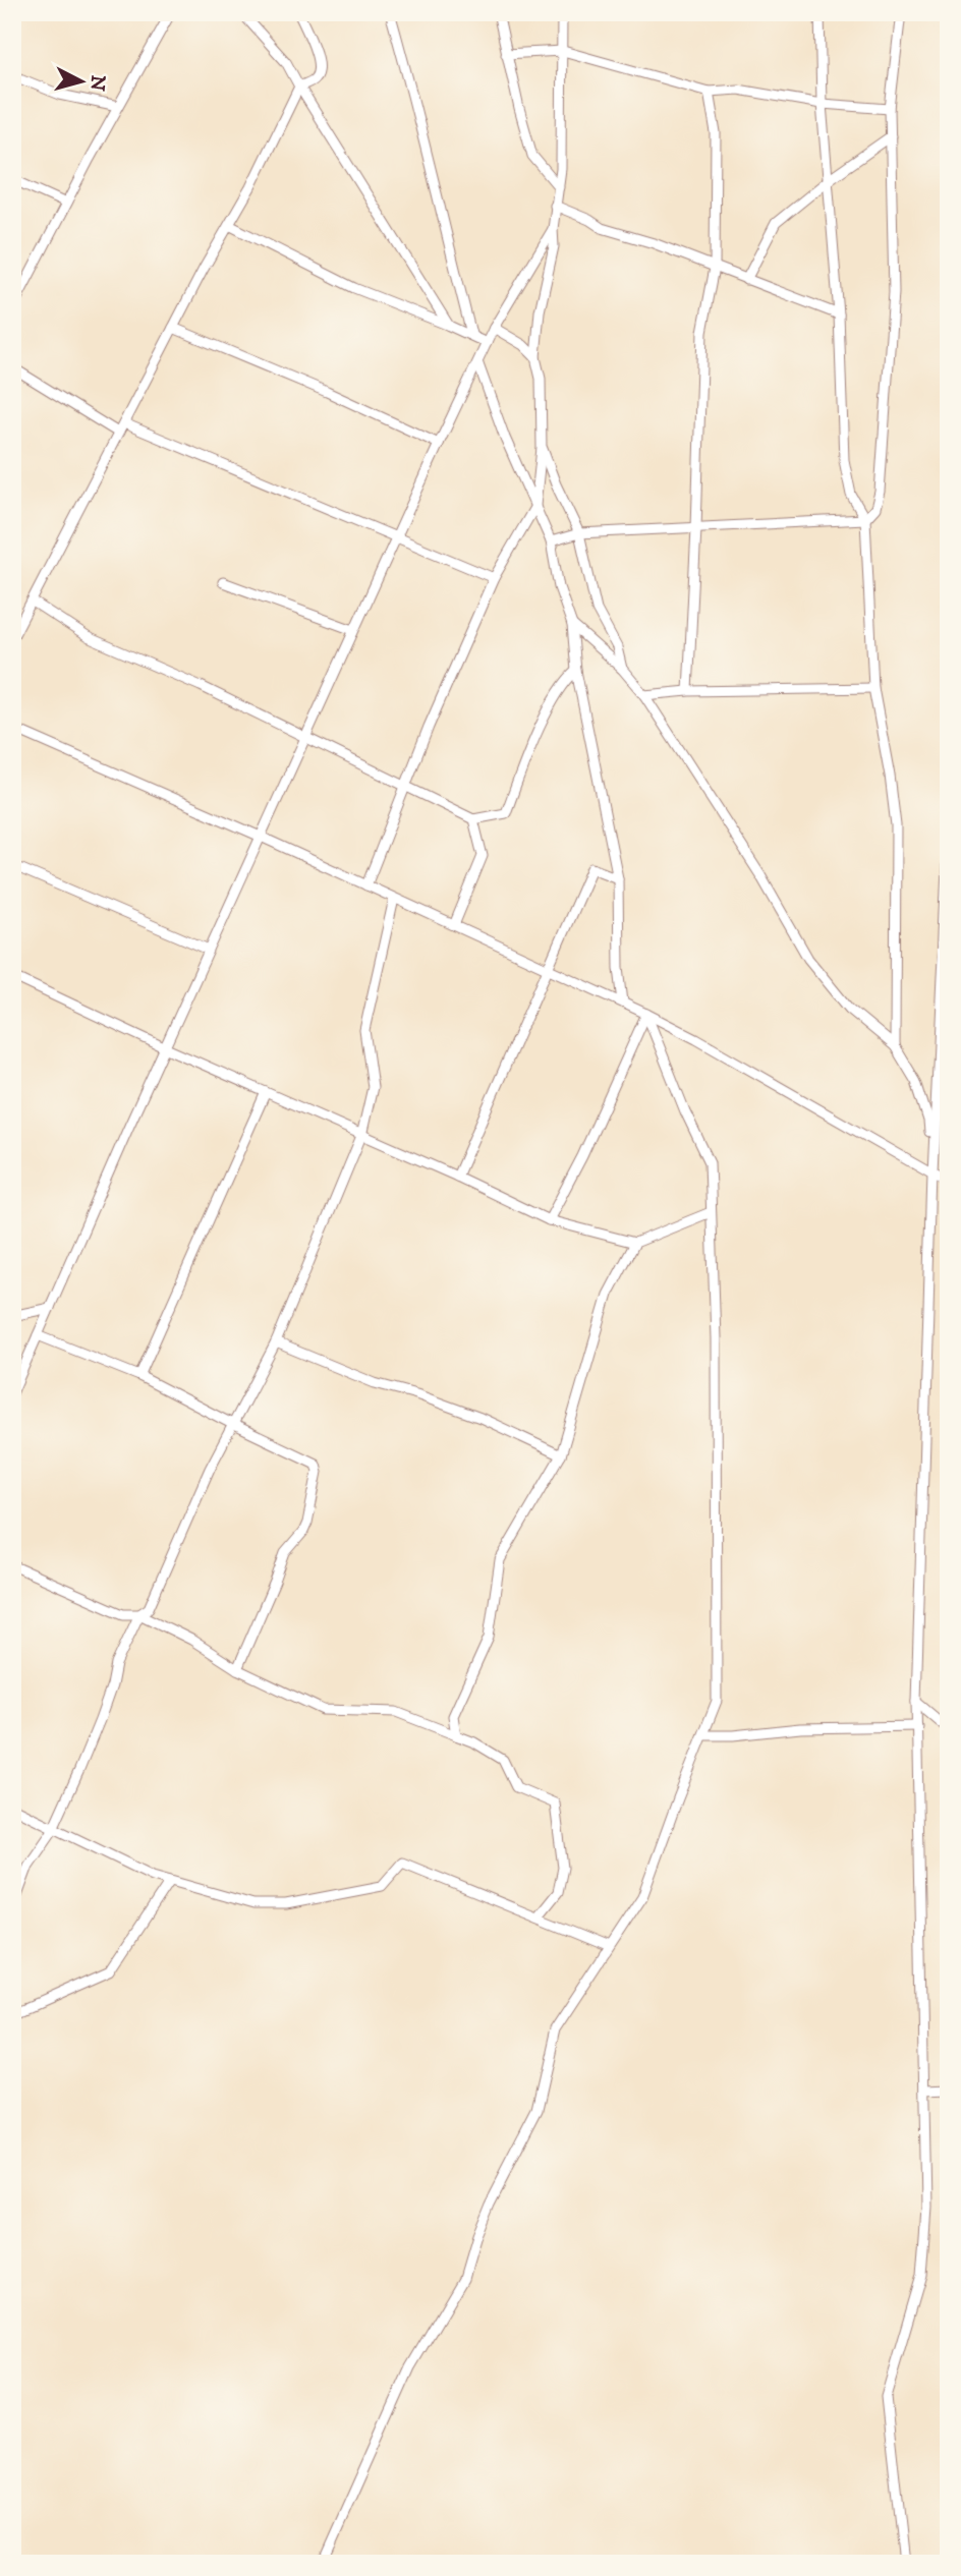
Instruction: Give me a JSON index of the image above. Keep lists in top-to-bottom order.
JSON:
{
  "north": "right"
}
